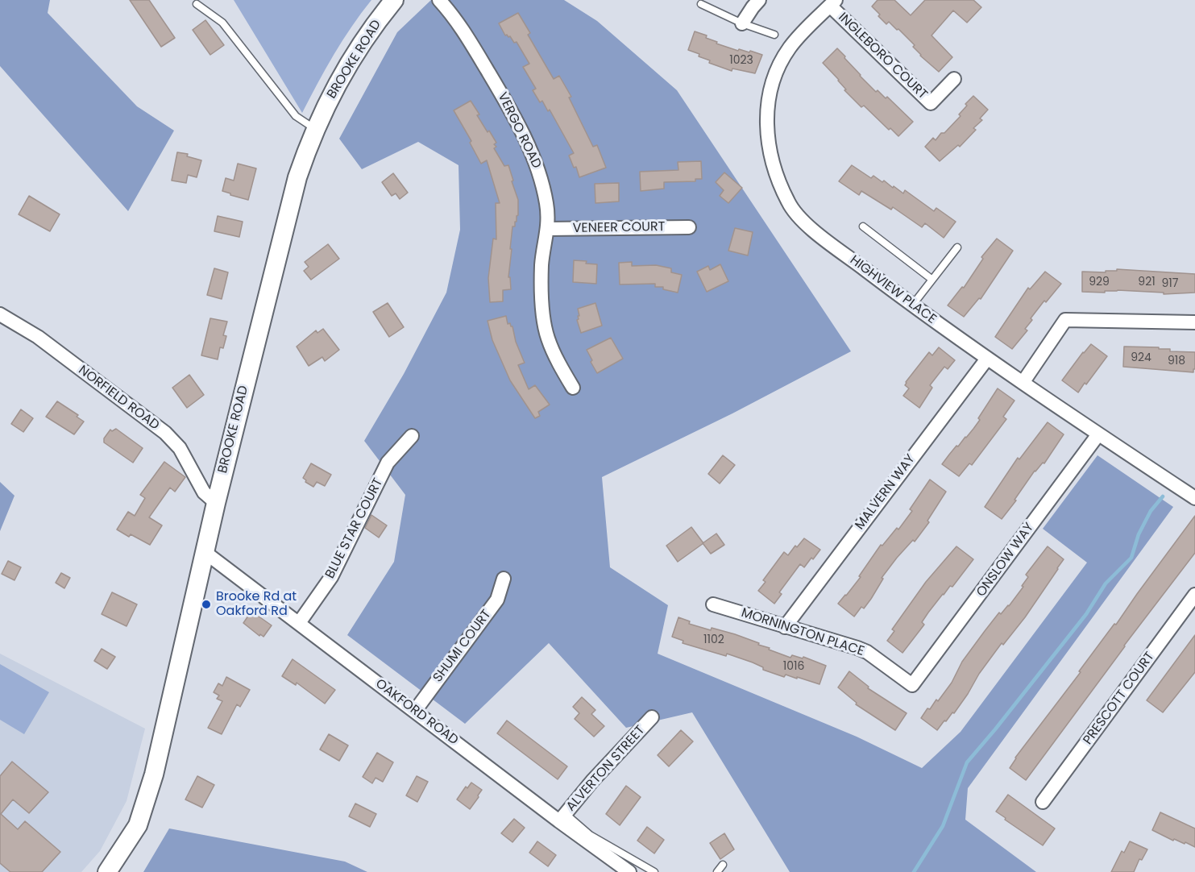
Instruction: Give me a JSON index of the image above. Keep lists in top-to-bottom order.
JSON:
{
  "streets": {
    "street": [
      "INGLEBORO COURT",
      "BROOKE ROAD",
      "VERGO ROAD",
      "VENEER COURT",
      "HIGHVIEW PLACE",
      "NORFIELD ROAD",
      "MALVERN WAY",
      "BLUE STAR COURT",
      "ONSLOW WAY",
      "MORNINGTON PLACE",
      "SHUMI COURT",
      "PRESCOTT COURT",
      "OAKFORD ROAD",
      "ALVERTON STREET"
    ]
  },
  "crossings": [
    ["INGLEBORO COURT", "HIGHVIEW PLACE"],
    ["BROOKE ROAD", "NORFIELD ROAD"],
    ["BROOKE ROAD", "OAKFORD ROAD"],
    ["VERGO ROAD", "VENEER COURT"],
    ["HIGHVIEW PLACE", "MALVERN WAY"],
    ["HIGHVIEW PLACE", "ONSLOW WAY"],
    ["MALVERN WAY", "MORNINGTON PLACE"],
    ["BLUE STAR COURT", "OAKFORD ROAD"],
    ["ONSLOW WAY", "MORNINGTON PLACE"],
    ["SHUMI COURT", "OAKFORD ROAD"],
    ["OAKFORD ROAD", "ALVERTON STREET"]
  ],
  "places": ["Brooke Rd at Oakford Rd"],
  "house_numbers": [
    "1023",
    "929",
    "921",
    "917",
    "924",
    "918",
    "1102",
    "1016"
  ]
}
